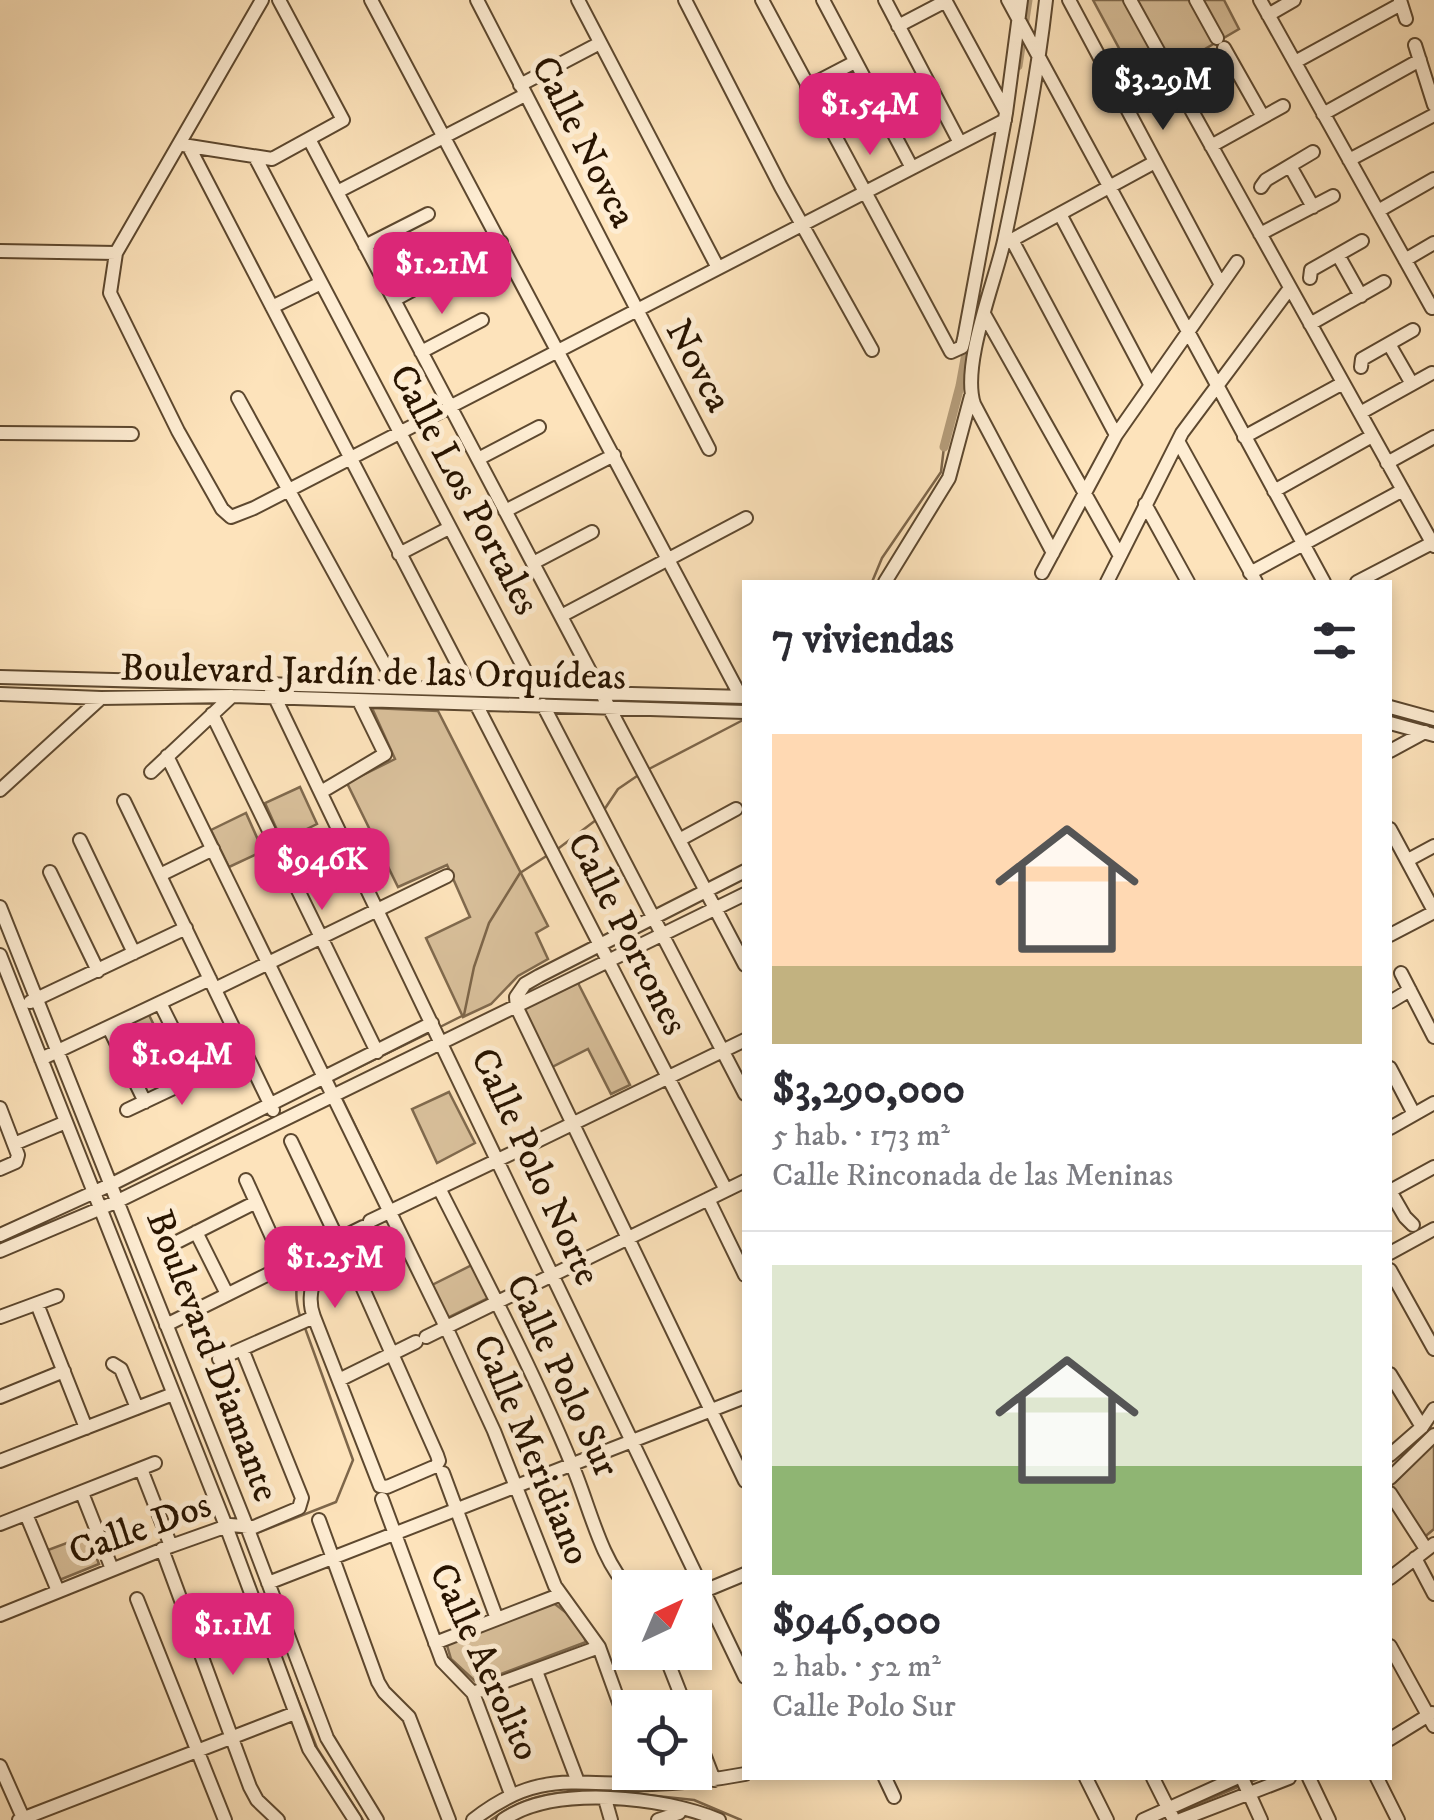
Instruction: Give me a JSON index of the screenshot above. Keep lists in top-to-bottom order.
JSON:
{
  "streets": {
    "street": [
      "Calle Novca",
      "Novca",
      "Calle Los Portales",
      "Boulevard Jardín de las Orquídeas",
      "Calle Portones",
      "Calle Polo Norte",
      "Boulevard Diamante",
      "Calle Polo Sur",
      "Calle Meridiano",
      "Calle Dos",
      "Calle Aerolito"
    ]
  },
  "crossings": [
    ["Calle Novca", "Novca"],
    ["Calle Los Portales", "Boulevard Jardín de las Orquídeas"],
    ["Boulevard Jardín de las Orquídeas", "Calle Portones"],
    ["Boulevard Jardín de las Orquídeas", "Calle Polo Norte"],
    ["Boulevard Diamante", "Calle Dos"]
  ],
  "north": "top right",
  "page": {
    "price": [
      "$3.29M",
      "$1.54M",
      "$1.21M",
      "$946K",
      "$1.04M",
      "$1.25M",
      "$1.1M"
    ],
    "heading": "7 viviendas",
    "list": [
      {
        "name": "$3,290,000",
        "note": "5 hab. · 173 m² · Calle Rinconada de las Meninas"
      },
      {
        "name": "$946,000",
        "note": "2 hab. · 52 m² · Calle Polo Sur"
      }
    ]
  }
}
